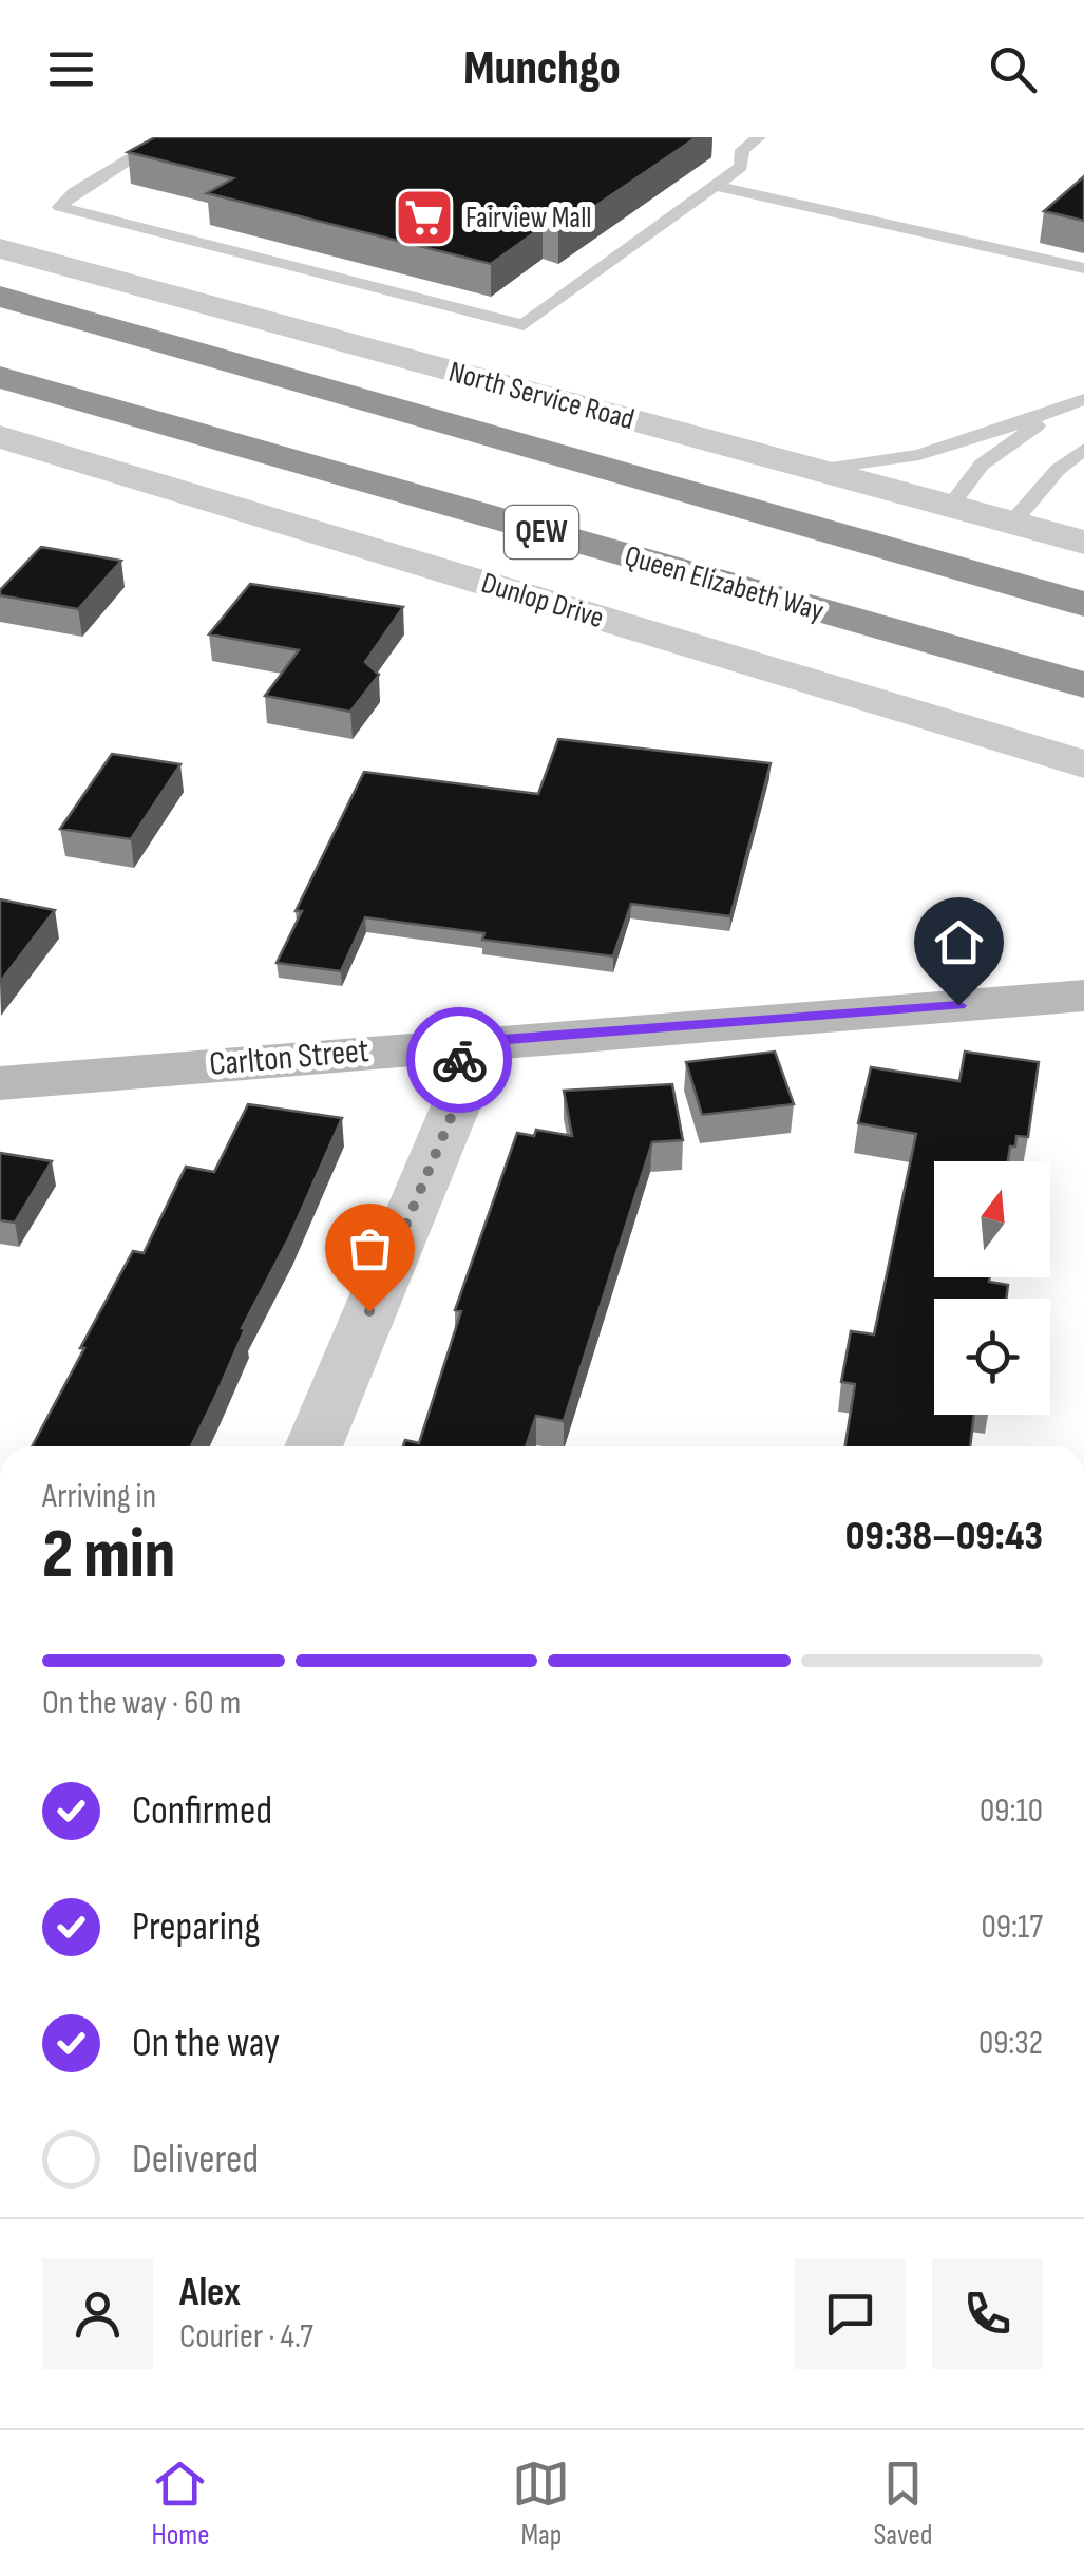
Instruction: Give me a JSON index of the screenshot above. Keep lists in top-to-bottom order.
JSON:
{
  "streets": {
    "highway": ["QEW", "Queen Elizabeth Way"],
    "main road": ["Carlton Street"],
    "street": ["North Service Road", "Dunlop Drive"]
  },
  "places": {
    "supermarket": ["Fairview Mall"]
  },
  "north": "top",
  "page": {
    "header": "Munchgo",
    "heading": ["2 min", "Arriving in", "09:38–09:43"],
    "panel": ["Alex", "Courier · 4.7"],
    "bar": "On the way · 60 m",
    "list": [
      ["Confirmed", "09:10"],
      ["Preparing", "09:17"],
      ["On the way", "09:32"],
      "Delivered"
    ],
    "tabs": ["Home", "Map", "Saved"]
  }
}
